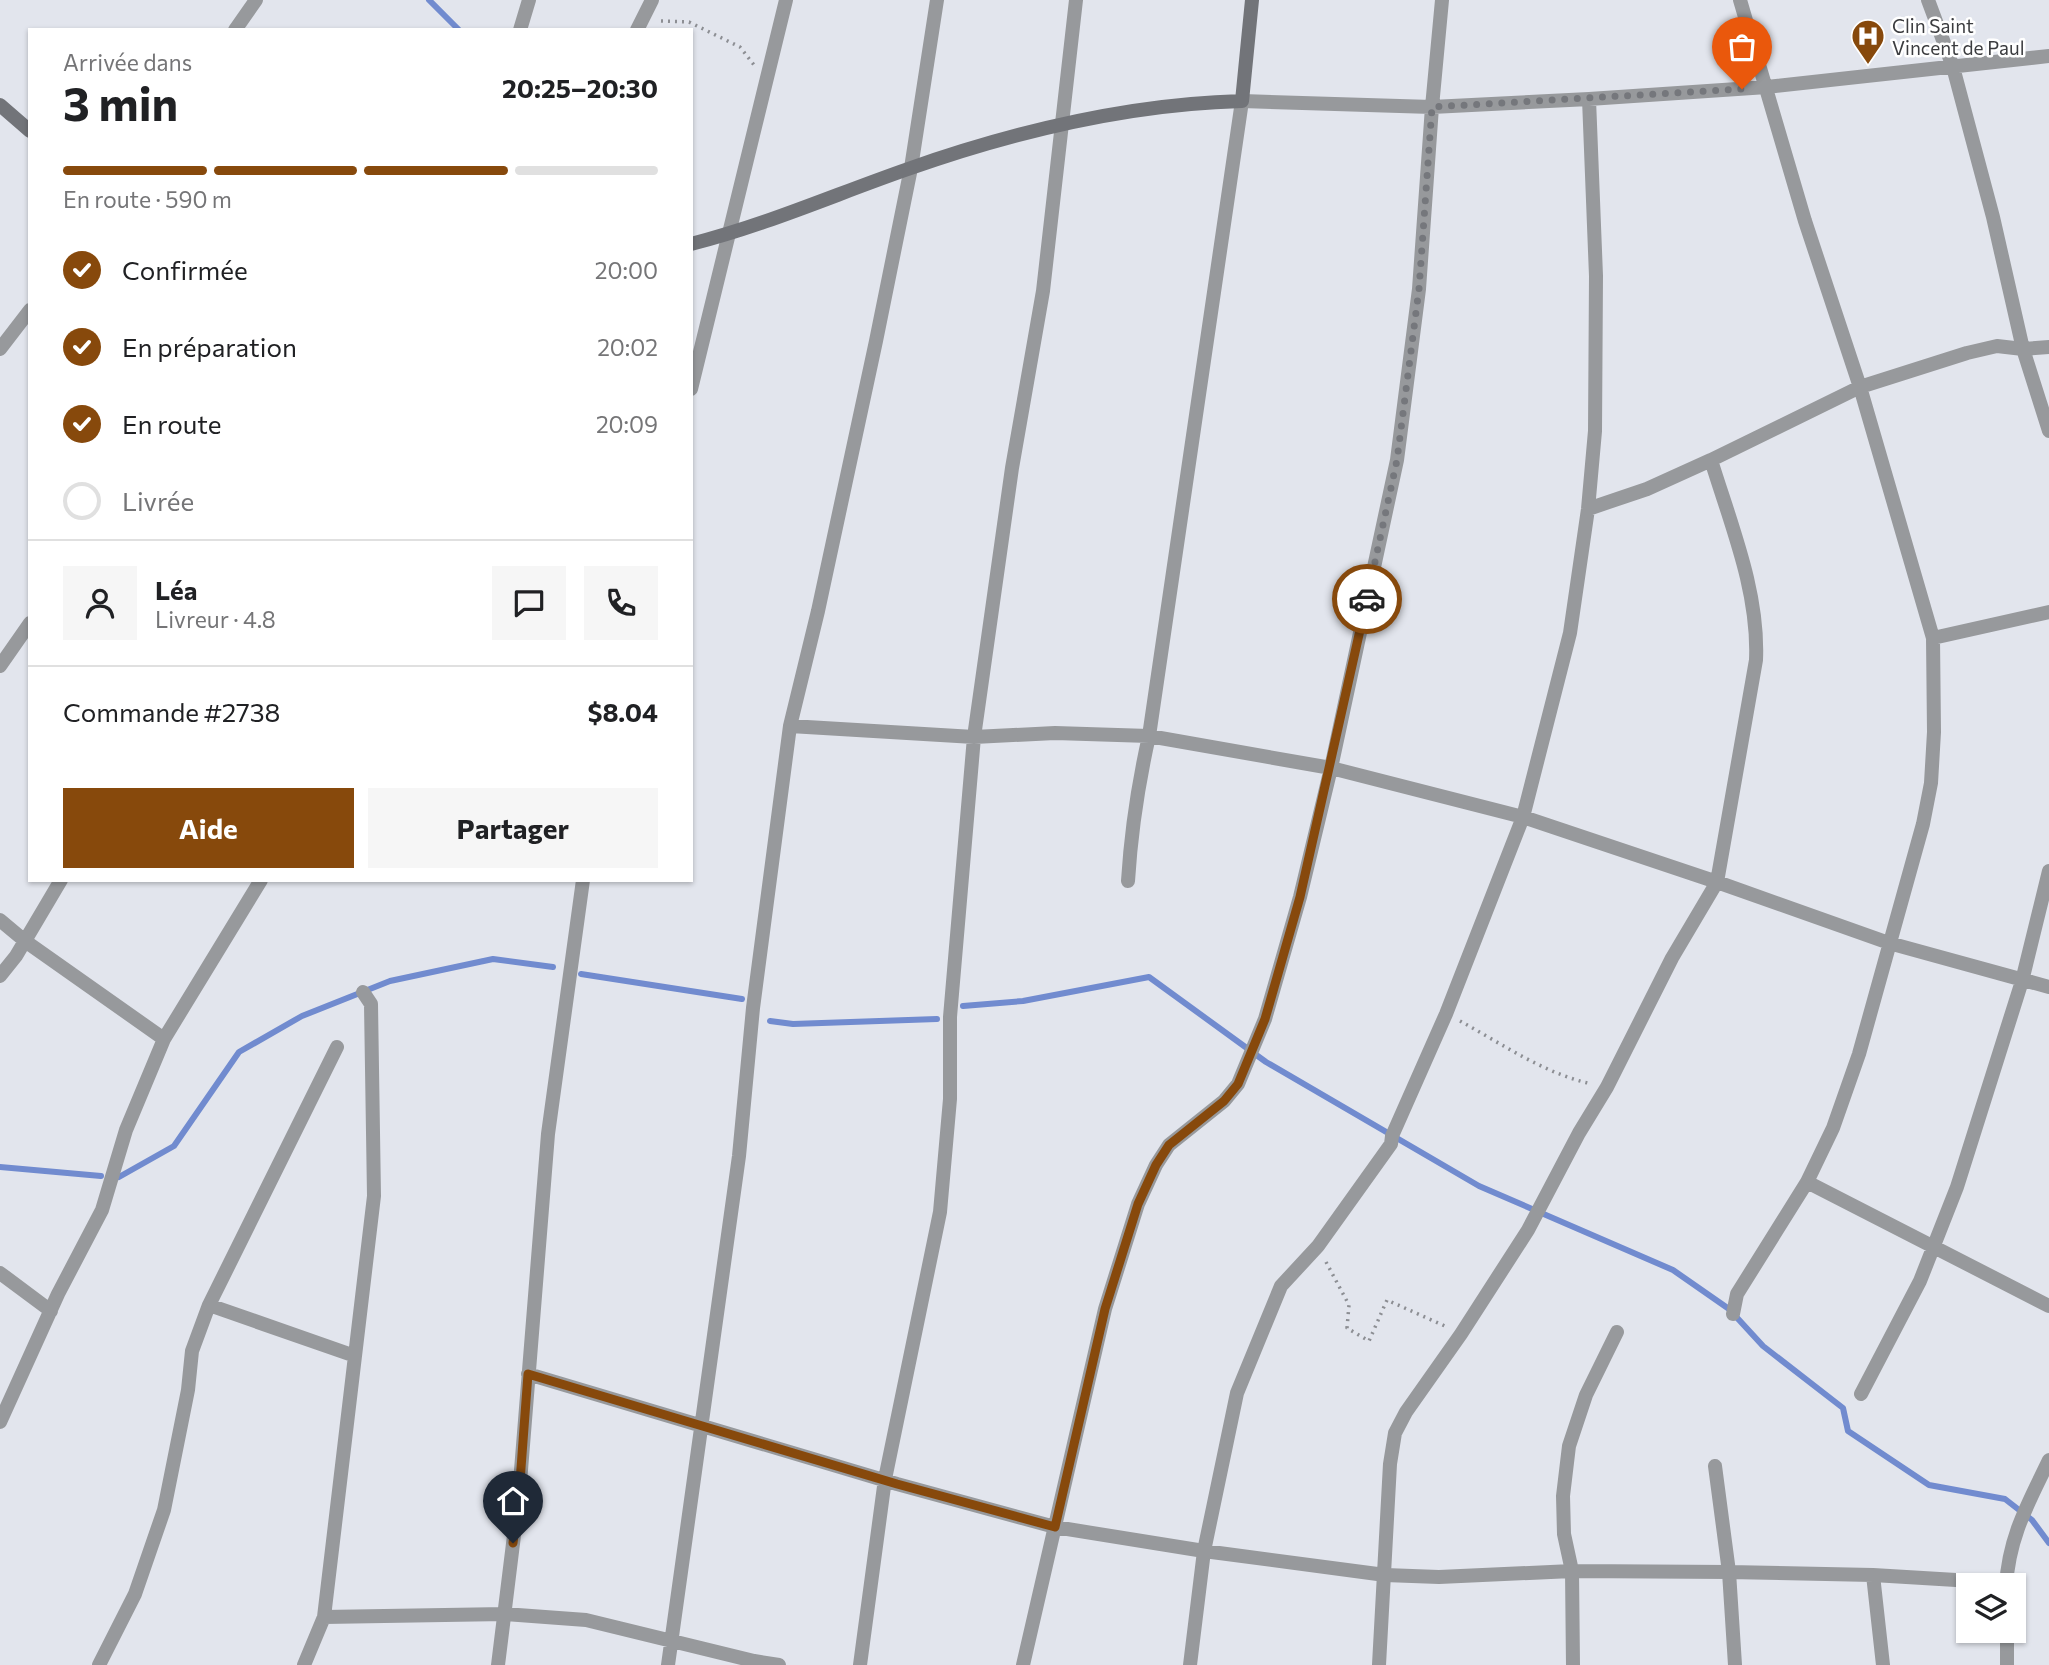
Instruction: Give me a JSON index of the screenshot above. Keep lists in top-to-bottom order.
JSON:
{
  "places": {
    "hospital": ["Clin Saint Vincent de Paul"]
  },
  "page": {
    "heading": ["3 min", "Arrivée dans", "20:25–20:30"],
    "panel": [
      "Léa",
      "Livreur · 4.8",
      "Commande #2738",
      "$8.04"
    ],
    "bar": "En route · 590 m",
    "list": [
      ["Confirmée", "20:00"],
      ["En préparation", "20:02"],
      ["En route", "20:09"],
      "Livrée"
    ],
    "buttons": ["Aide", "Partager"]
  }
}
